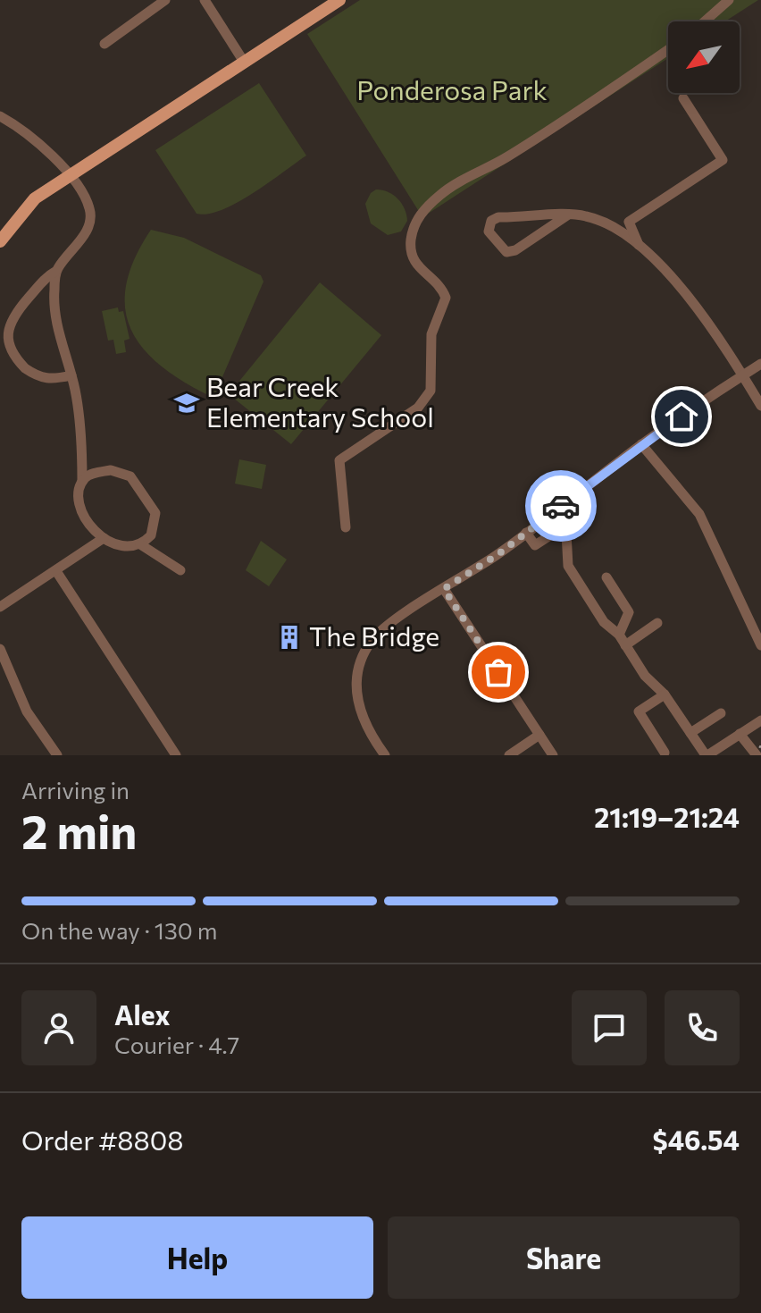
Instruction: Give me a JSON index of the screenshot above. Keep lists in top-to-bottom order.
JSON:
{
  "parks": ["Ponderosa Park"],
  "places": {
    "school or university": ["Bear Creek Elementary School"],
    "building": ["The Bridge"]
  },
  "north": "bottom left",
  "page": {
    "heading": ["2 min", "Arriving in", "21:19–21:24"],
    "panel": [
      "Alex",
      "Courier · 4.7",
      "Order #8808",
      "$46.54"
    ],
    "bar": "On the way · 130 m",
    "buttons": ["Help", "Share"]
  }
}
